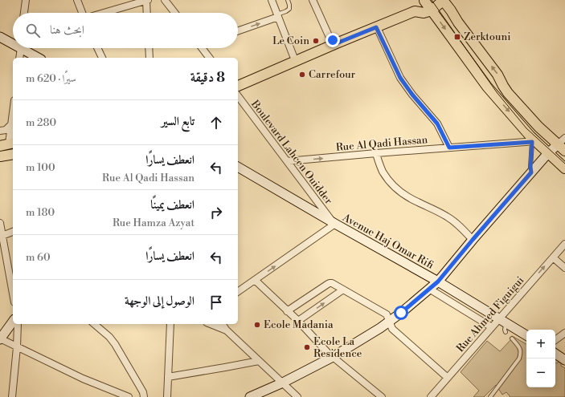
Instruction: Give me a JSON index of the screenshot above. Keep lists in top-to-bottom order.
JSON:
{
  "streets": {
    "street": [
      "Rue Al Qadi Hassan",
      "Boulevard Lahcen Ouidder",
      "Avenue Haj Omar Rifi",
      "Rue Ahmed Figuigui"
    ]
  },
  "crossings": [
    ["Rue Al Qadi Hassan", "Boulevard Lahcen Ouidder"],
    ["Boulevard Lahcen Ouidder", "Avenue Haj Omar Rifi"],
    ["Avenue Haj Omar Rifi", "Rue Ahmed Figuigui"]
  ],
  "one_way": ["Rue Al Qadi Hassan", "Rue Ahmed Figuigui"],
  "places": {
    "transit": ["Zerktouni"],
    "other": [
      "Le Coin",
      "Carrefour",
      "Ecole Madania",
      "Ecole La Residence"
    ]
  },
  "page": {
    "search": "ابحث هنا",
    "heading": ["8 دقيقة", "سيرًا · 620 m"],
    "list": [
      ["تابع السير", "280 m"],
      ["انعطف يسارًا", "Rue Al Qadi Hassan", "100 m"],
      ["انعطف يمينًا", "Rue Hamza Azyat", "180 m"],
      ["انعطف يسارًا", "60 m"],
      "الوصول إلى الوجهة"
    ],
    "map_buttons": ["+", "−"]
  }
}
